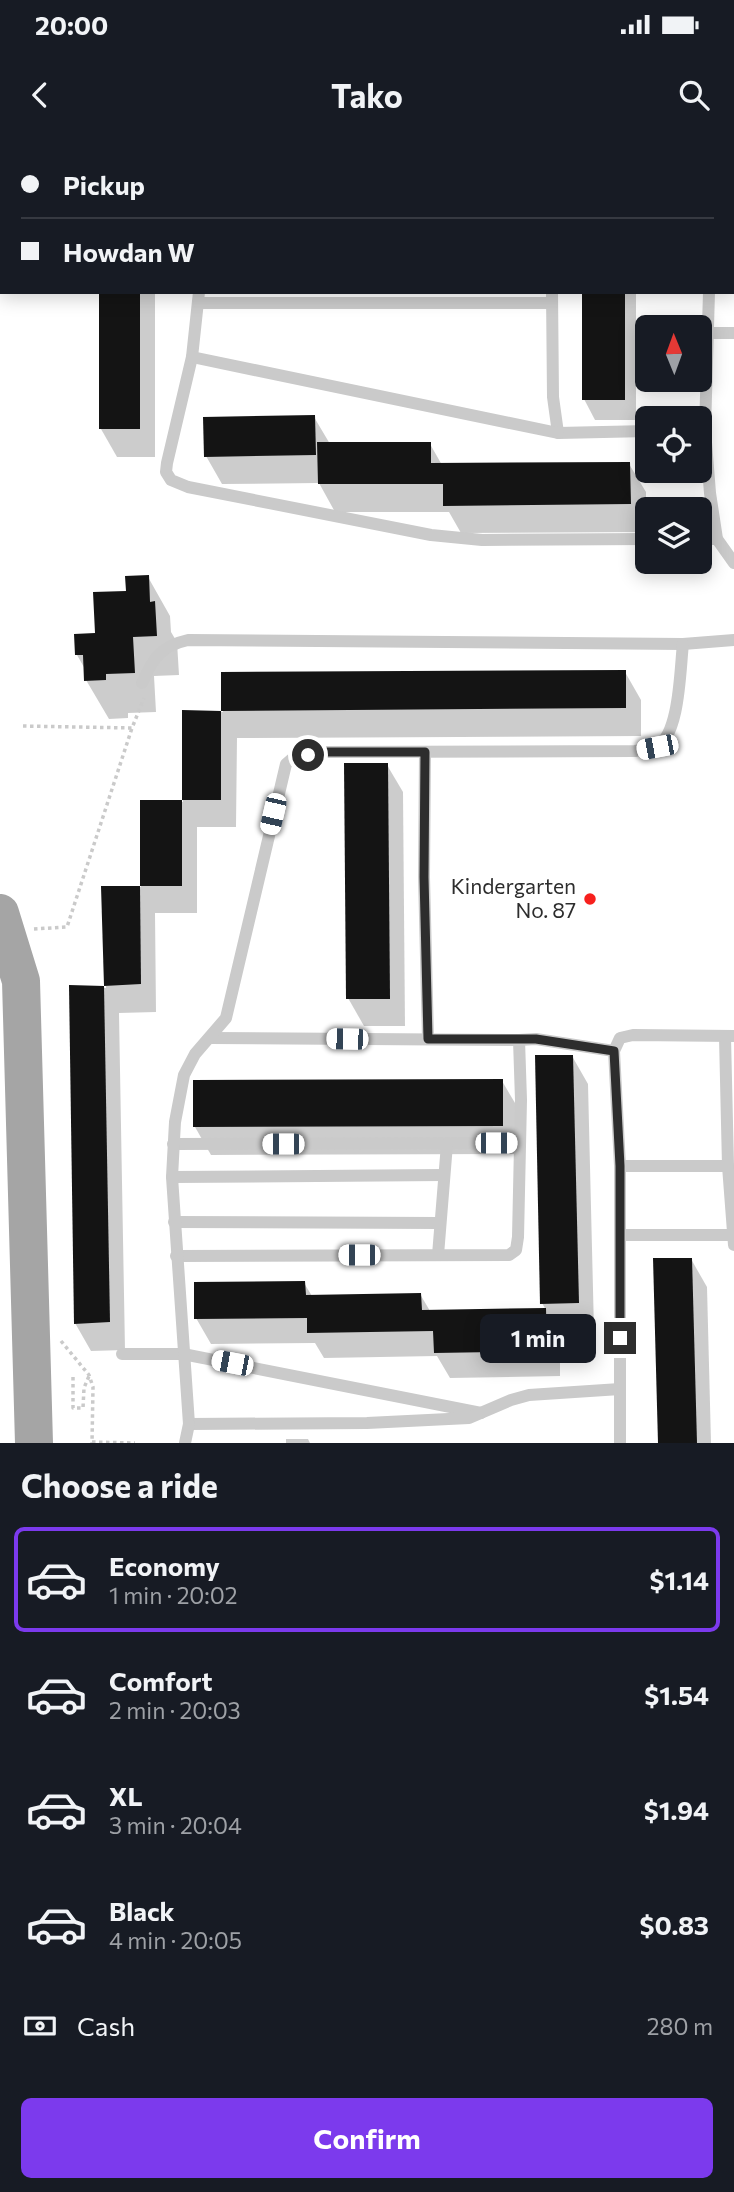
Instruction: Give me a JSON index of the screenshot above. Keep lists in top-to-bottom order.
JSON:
{
  "places": ["Kindergarten No. 87"],
  "north": "top",
  "page": {
    "status": "20:00",
    "header": "Tako",
    "banner": ["Pickup", "Howdan W"],
    "bubble": "1 min",
    "heading": "Choose a ride",
    "list": [
      {
        "name": "Economy",
        "note": "1 min · 20:02",
        "value": "$1.14"
      },
      {
        "name": "Comfort",
        "note": "2 min · 20:03",
        "value": "$1.54"
      },
      {
        "name": "XL",
        "note": "3 min · 20:04",
        "value": "$1.94"
      },
      {
        "name": "Black",
        "note": "4 min · 20:05",
        "value": "$0.83"
      }
    ],
    "pay": ["Cash", "280 m"],
    "buttons": "Confirm"
  }
}
